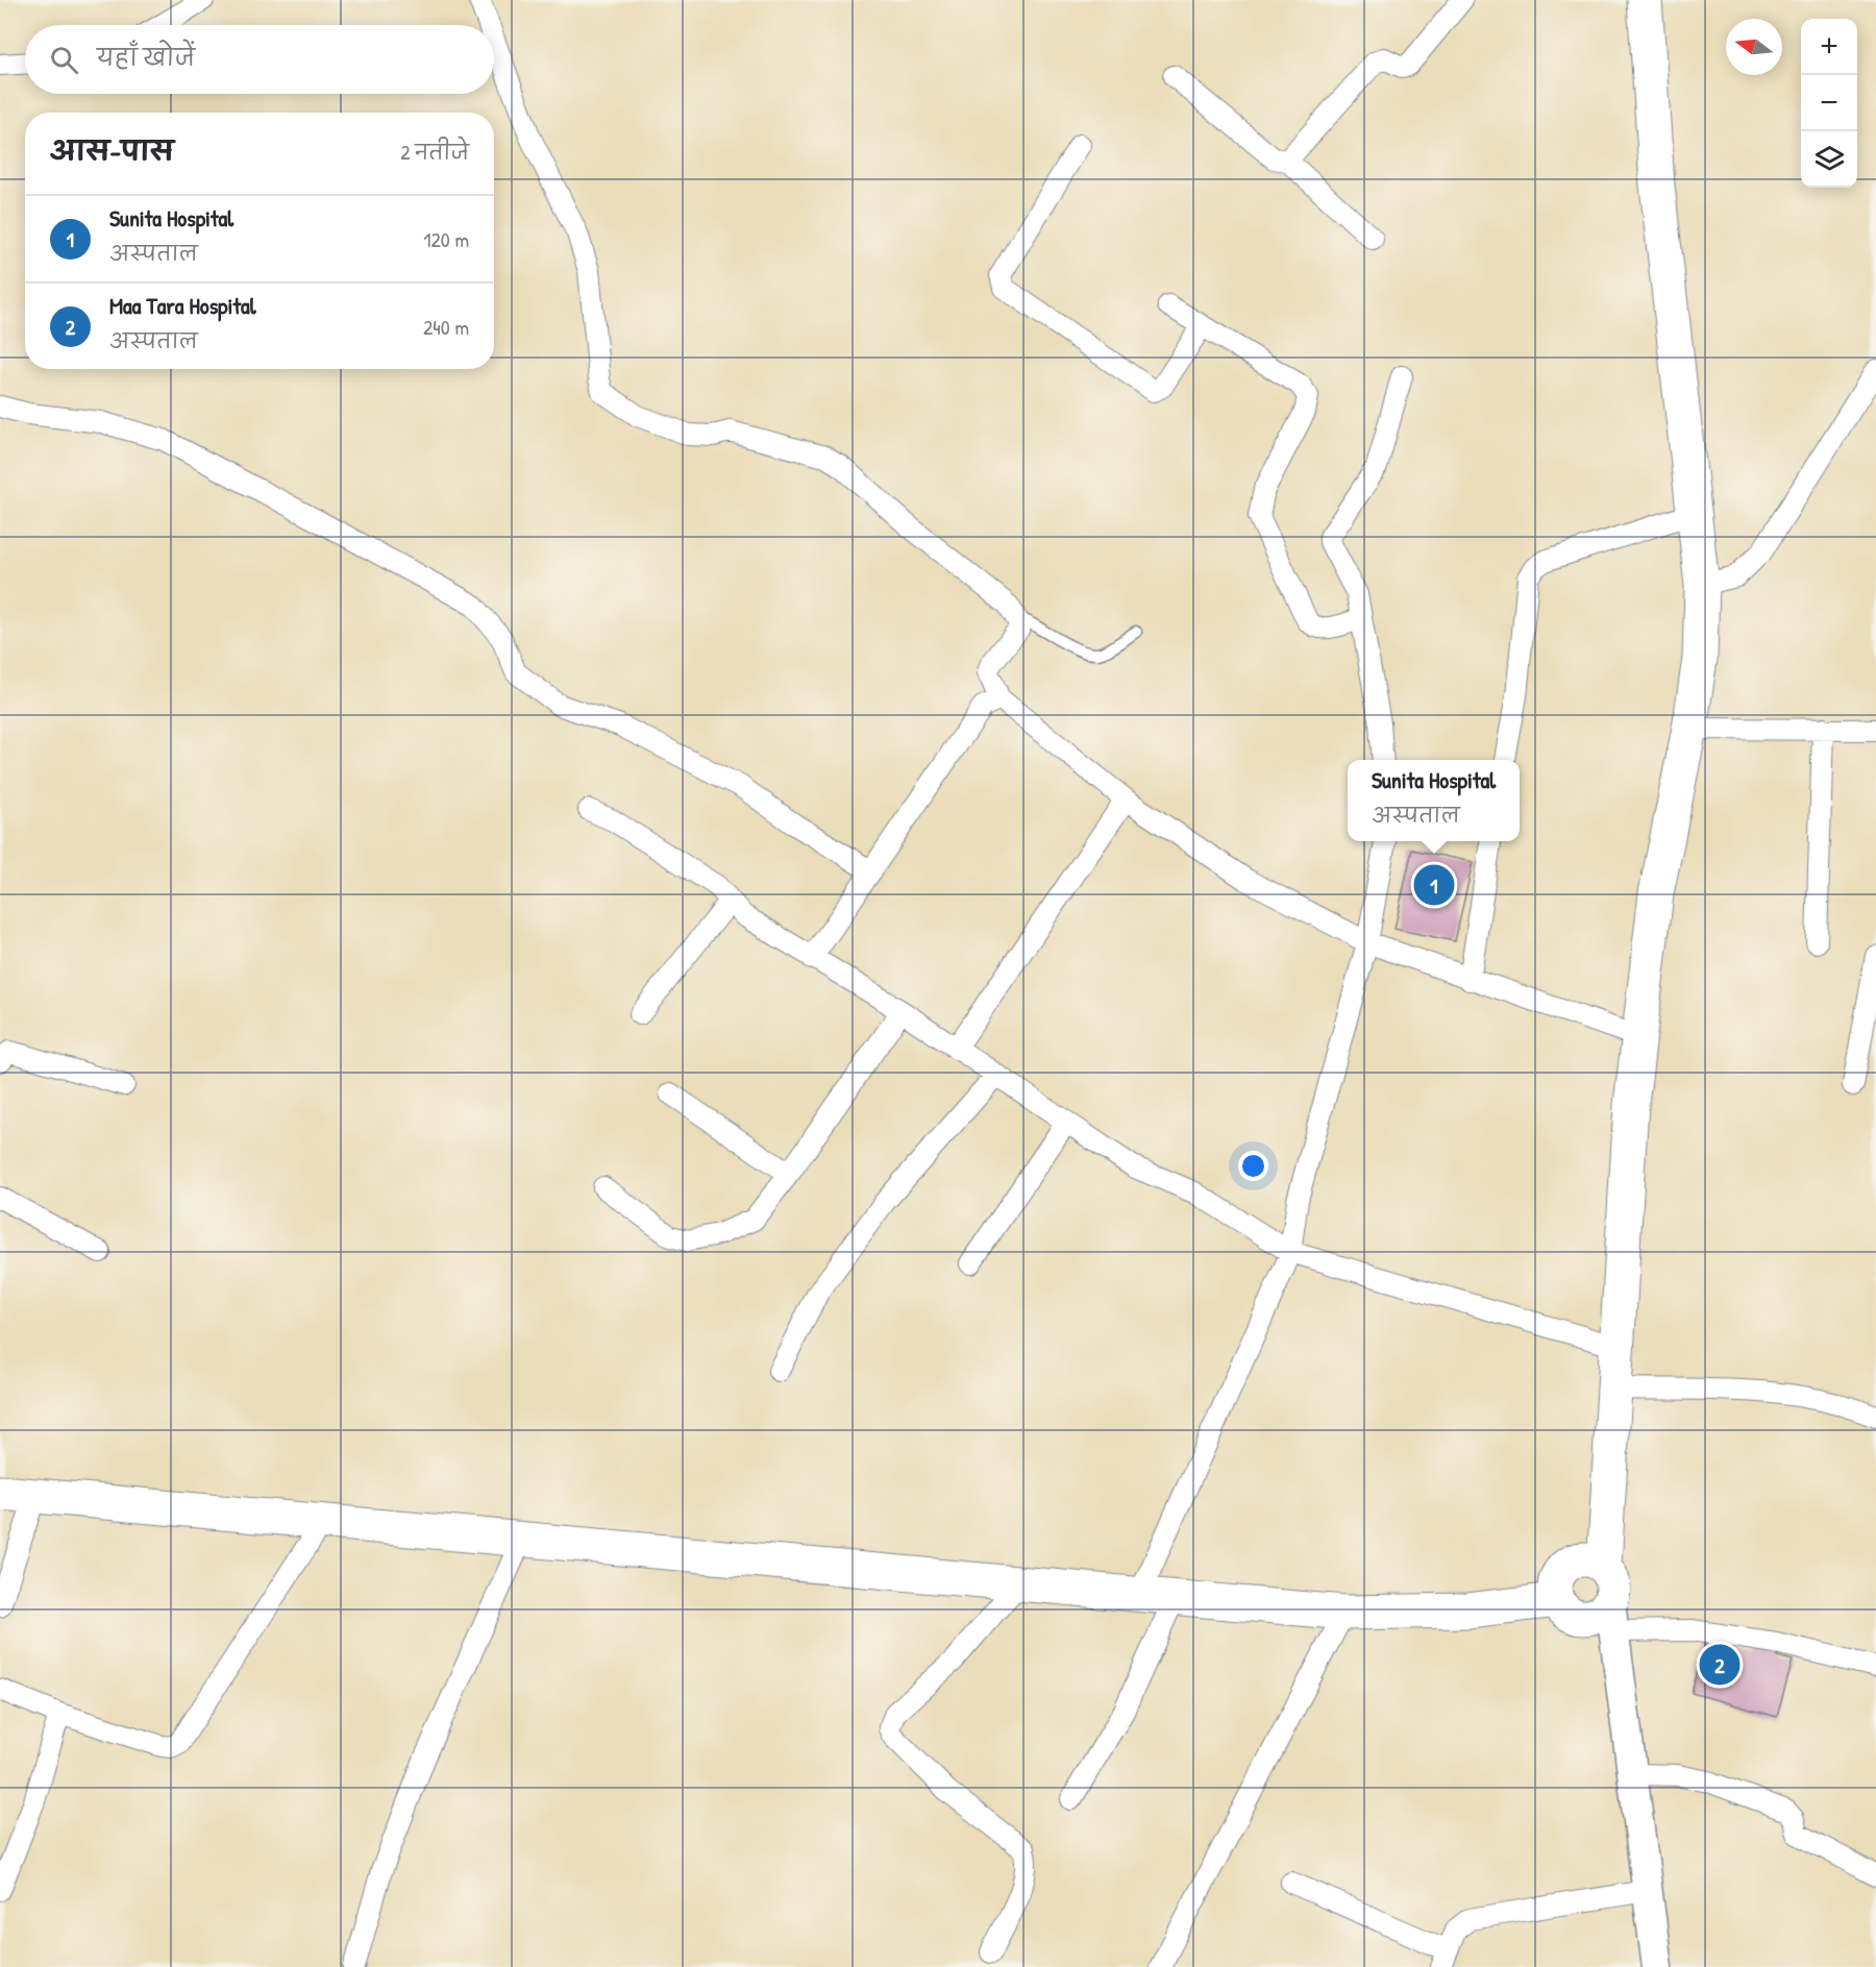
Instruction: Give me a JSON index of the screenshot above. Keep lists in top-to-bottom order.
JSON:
{
  "north": "left",
  "page": {
    "map_buttons": ["+", "−"],
    "search": "यहाँ खोजें",
    "heading": ["आस-पास", "2 नतीजे"],
    "list": [
      {
        "mark": "1",
        "name": "Sunita Hospital",
        "note": "अस्पताल",
        "value": "120 m"
      },
      {
        "mark": "2",
        "name": "Maa Tara Hospital",
        "note": "अस्पताल",
        "value": "240 m"
      }
    ],
    "popup": ["Sunita Hospital", "अस्पताल"],
    "pins": ["1", "2"]
  }
}
